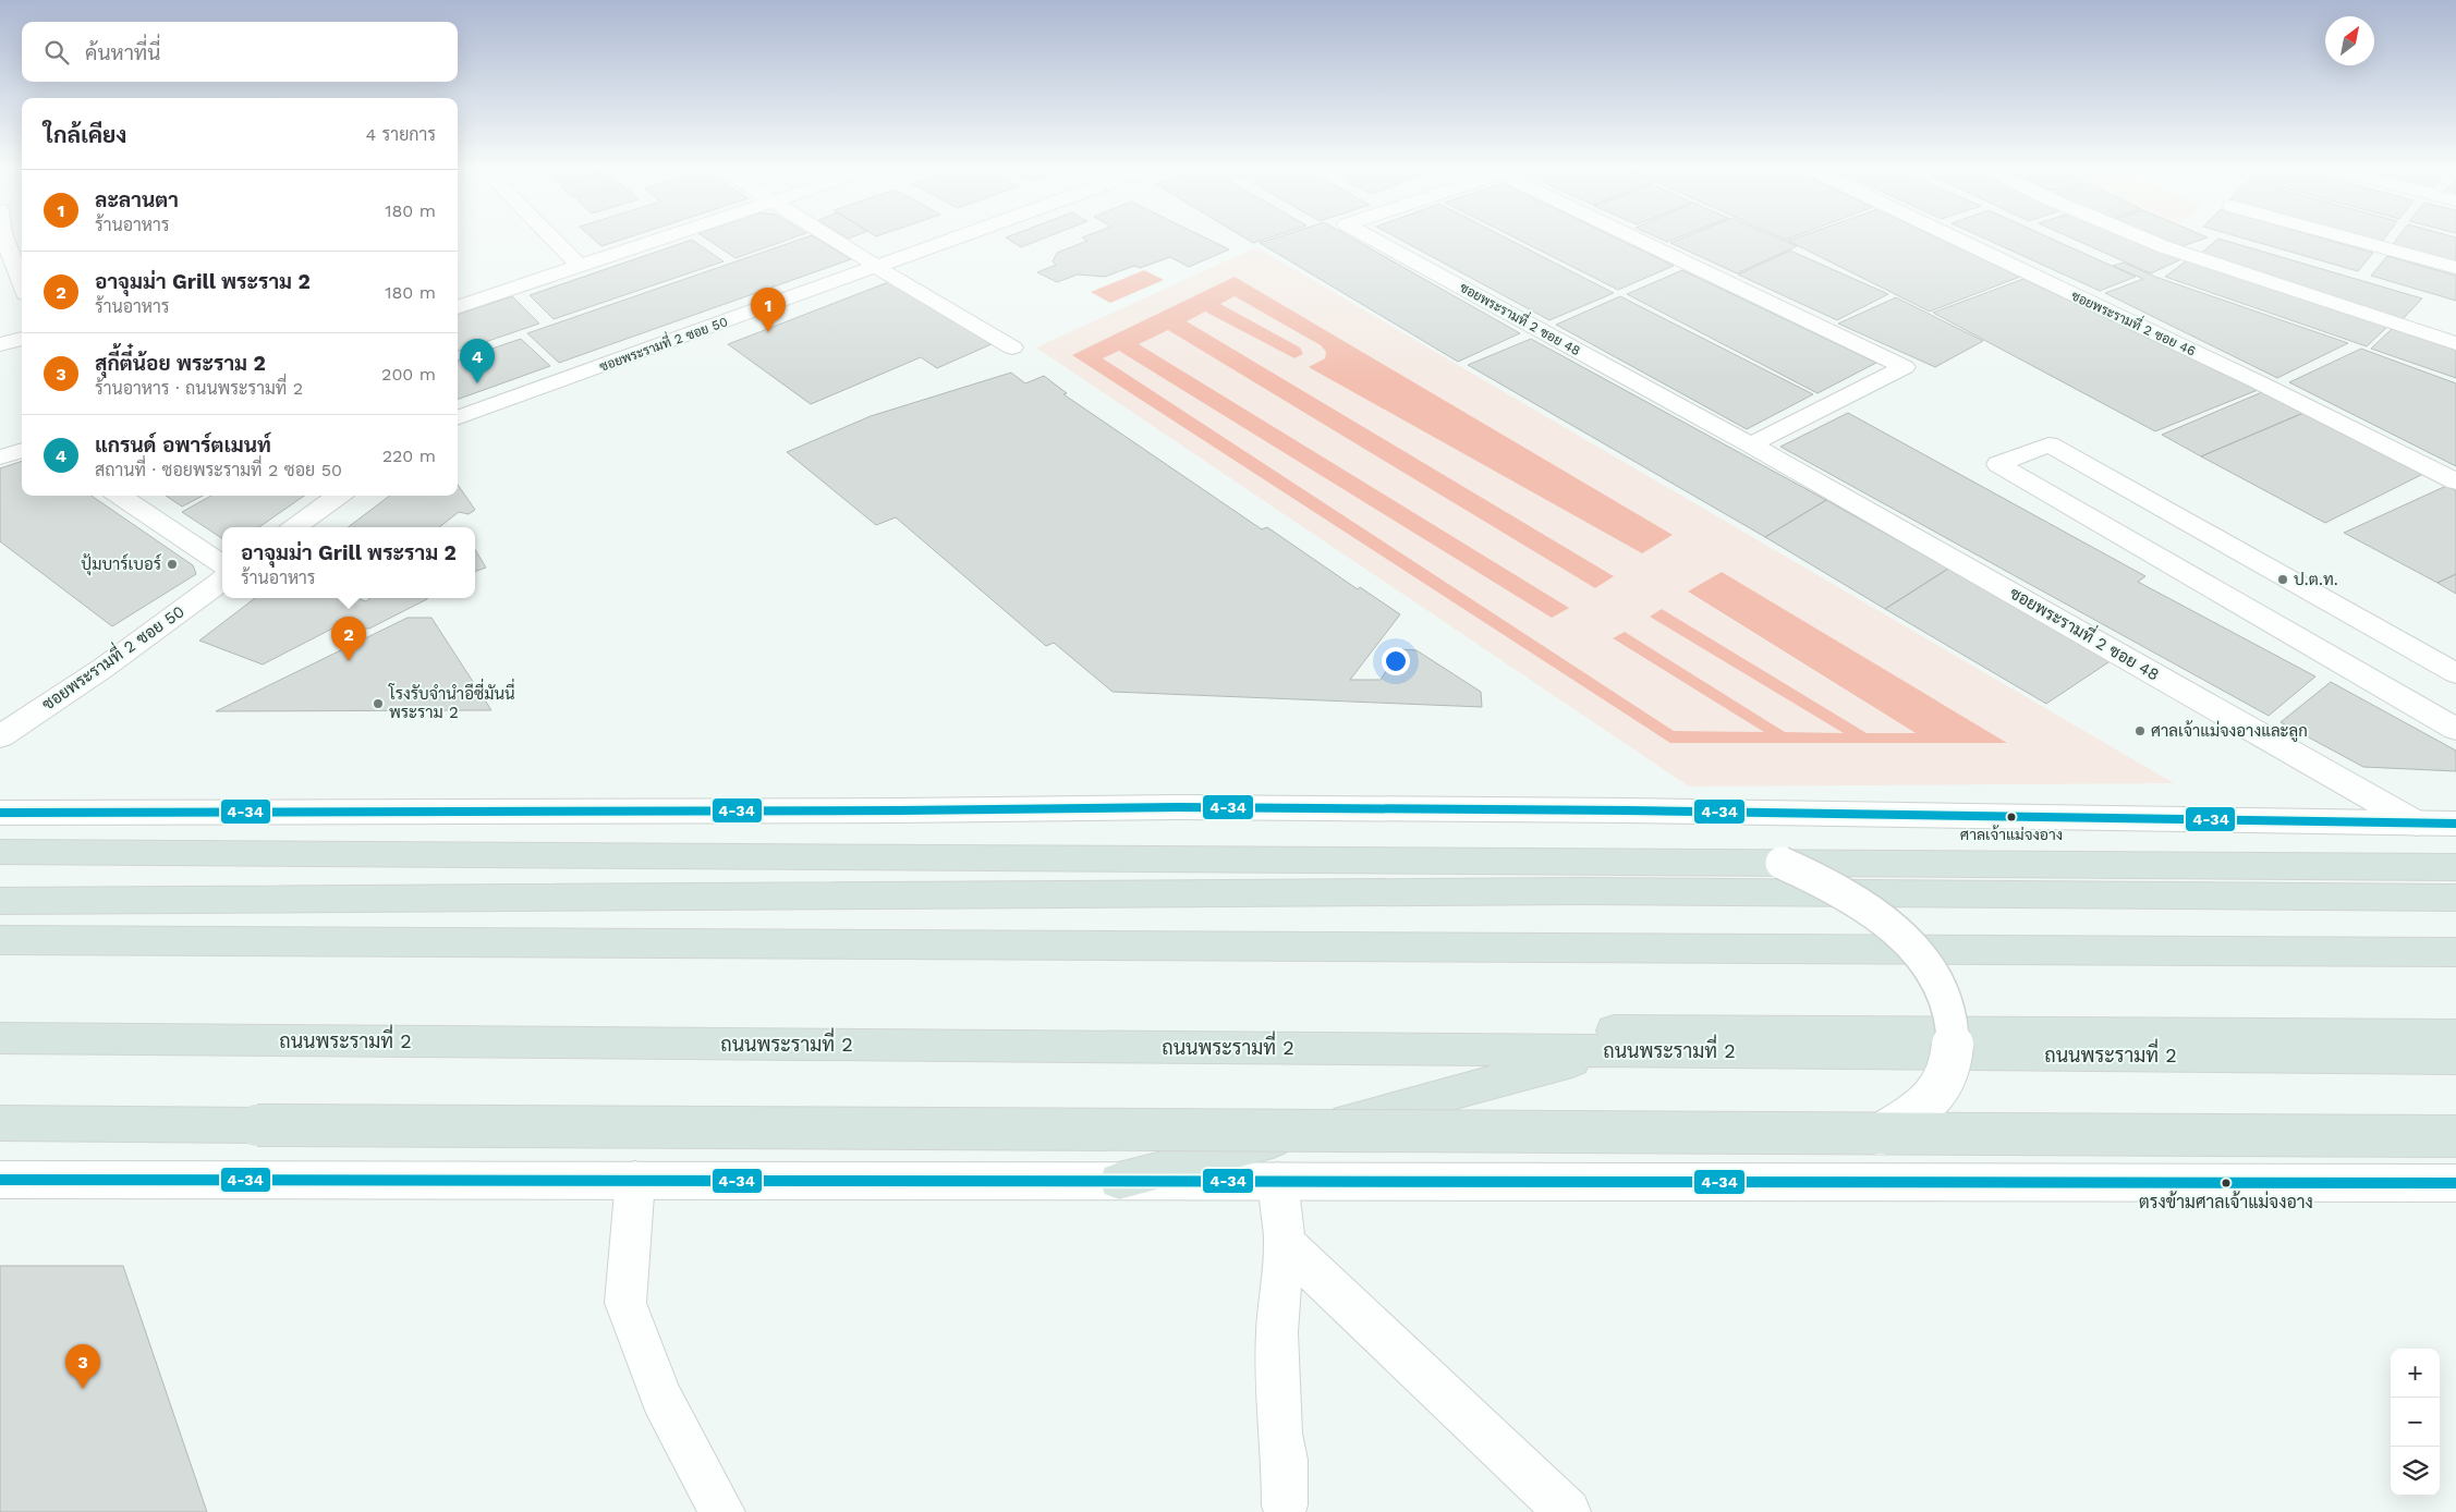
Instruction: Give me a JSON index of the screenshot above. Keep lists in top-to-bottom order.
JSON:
{
  "streets": {
    "highway": ["ถนนพระรามที่ 2"],
    "street": ["ซอยพระรามที่ 2 ซอย 48", "ซอยพระรามที่ 2 ซอย 46", "ซอยพระรามที่ 2 ซอย 50"]
  },
  "places": [
    "ปุ้มบาร์เบอร์",
    "ป.ต.ท.",
    "โรงรับจำนำอีซี่มันนี่ พระราม 2",
    "ศาลเจ้าแม่จงอางและลูก",
    "ศาลเจ้าแม่จงอาง",
    "ตรงข้ามศาลเจ้าแม่จงอาง"
  ],
  "lines": ["transit line 4-34"],
  "north": "top right",
  "page": {
    "search": "ค้นหาที่นี่",
    "heading": ["ใกล้เคียง", "4 รายการ"],
    "list": [
      {
        "mark": "1",
        "name": "ละลานตา",
        "note": "ร้านอาหาร",
        "value": "180 m"
      },
      {
        "mark": "2",
        "name": "อาจุมม่า Grill พระราม 2",
        "note": "ร้านอาหาร",
        "value": "180 m"
      },
      {
        "mark": "3",
        "name": "สุกี้ตี๋น้อย พระราม 2",
        "note": "ร้านอาหาร · ถนนพระรามที่ 2",
        "value": "200 m"
      },
      {
        "mark": "4",
        "name": "แกรนด์ อพาร์ตเมนท์",
        "note": "สถานที่ · ซอยพระรามที่ 2 ซอย 50",
        "value": "220 m"
      }
    ],
    "pins": [
      "1",
      "4",
      "2",
      "3"
    ],
    "popup": ["อาจุมม่า Grill พระราม 2", "ร้านอาหาร"],
    "map_buttons": ["+", "−"]
  }
}
